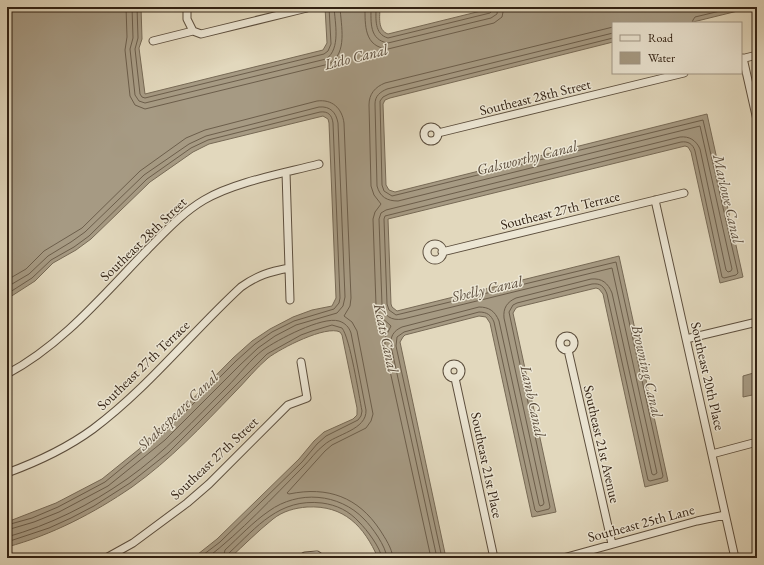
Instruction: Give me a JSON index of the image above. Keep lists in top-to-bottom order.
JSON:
{
  "streets": {
    "street": [
      "Southeast 28th Street",
      "Southeast 27th Terrace",
      "Southeast 20th Place",
      "Southeast 21st Avenue",
      "Southeast 27th Street",
      "Southeast 21st Place",
      "Southeast 25th Lane"
    ]
  },
  "crossings": [
    ["Southeast 27th Terrace", "Southeast 20th Place"],
    ["Southeast 20th Place", "Southeast 25th Lane"],
    ["Southeast 21st Avenue", "Southeast 25th Lane"]
  ],
  "water": [
    "Lido Canal",
    "Galsworthy Canal",
    "Marlowe Canal",
    "Shelly Canal",
    "Keats Canal",
    "Browning Canal",
    "Lamb Canal",
    "Shakespeare Canal"
  ],
  "legend": ["Road", "Water"]
}
